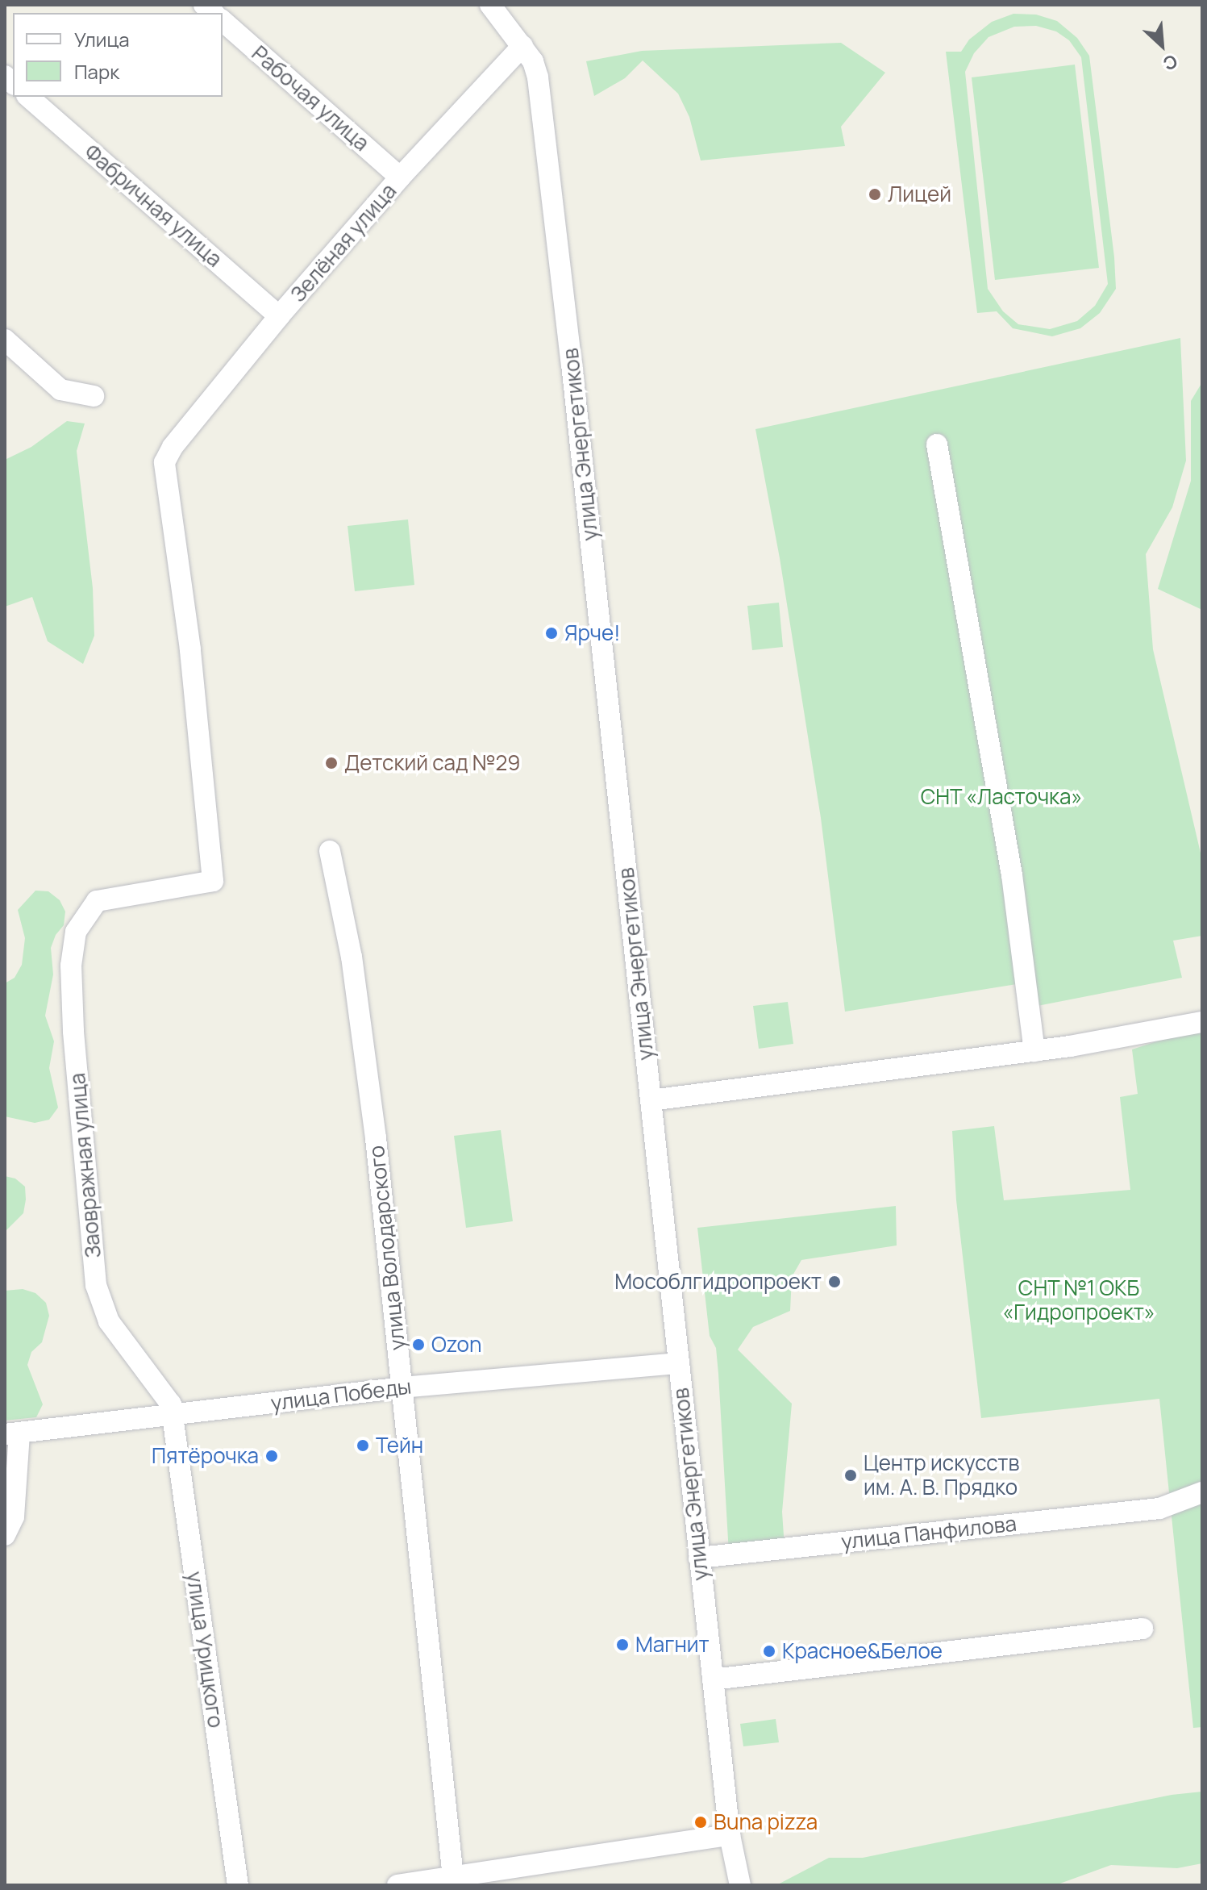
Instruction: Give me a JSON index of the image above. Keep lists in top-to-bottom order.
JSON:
{
  "streets": {
    "street": [
      "Рабочая улица",
      "Фабричная улица",
      "Зелёная улица",
      "улица Энергетиков",
      "Заовражная улица",
      "улица Володарского",
      "улица Победы",
      "улица Панфилова",
      "улица Урицкого"
    ]
  },
  "crossings": [
    ["Рабочая улица", "Зелёная улица"],
    ["Фабричная улица", "Зелёная улица"],
    ["Зелёная улица", "улица Энергетиков"],
    ["Зелёная улица", "Заовражная улица"],
    ["улица Энергетиков", "улица Победы"],
    ["улица Энергетиков", "улица Панфилова"],
    ["Заовражная улица", "улица Победы"],
    ["Заовражная улица", "улица Урицкого"],
    ["улица Володарского", "улица Победы"],
    ["улица Победы", "улица Урицкого"]
  ],
  "parks": ["СНТ «Ласточка»", "СНТ №1 ОКБ «Гидропроект»"],
  "places": [
    "Лицей",
    "Ярче!",
    "Детский сад №29",
    "Мособлгидропроект",
    "Ozon",
    "Тейн",
    "Пятёрочка",
    "Центр искусств им. А. В. Прядко",
    "Магнит",
    "Красное&Белое",
    "Buna pizza"
  ],
  "legend": ["Улица", "Парк"],
  "north": "bottom right"
}
